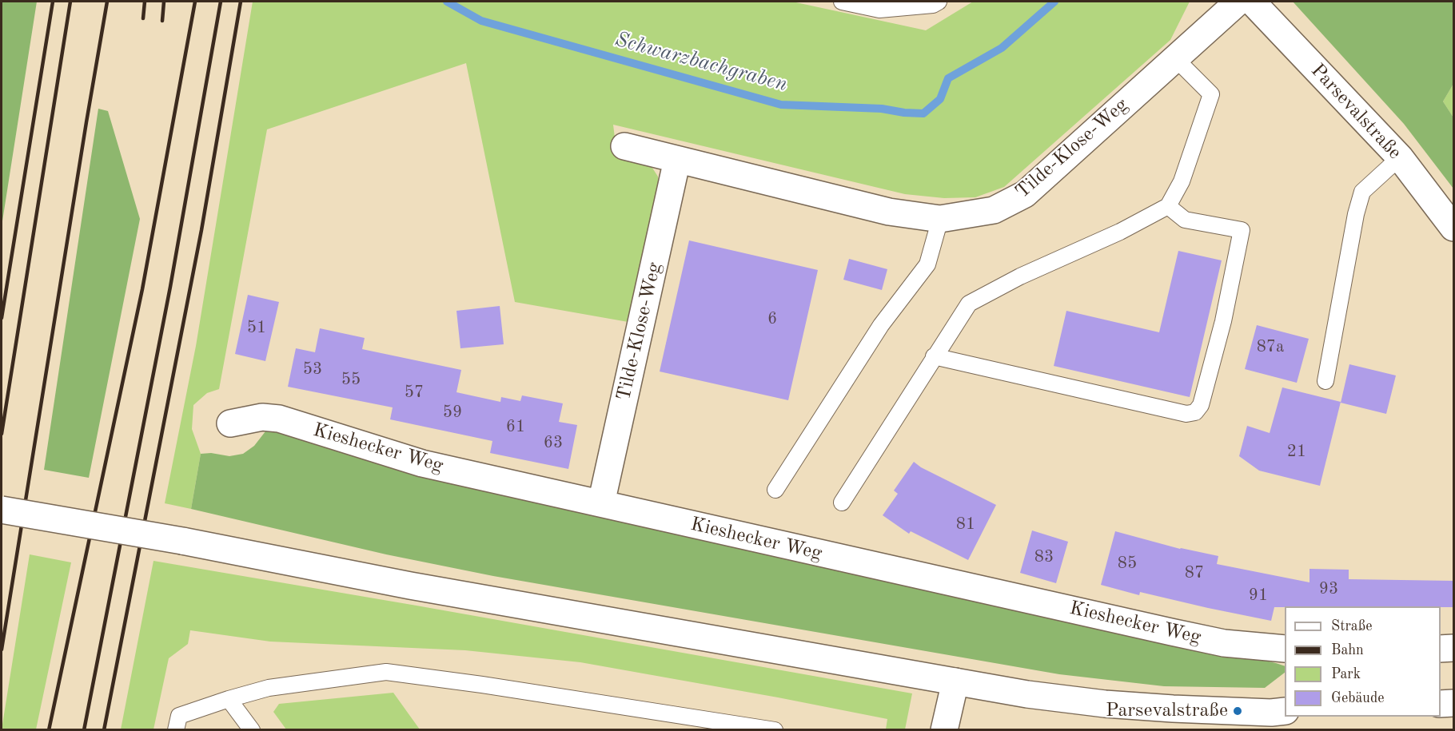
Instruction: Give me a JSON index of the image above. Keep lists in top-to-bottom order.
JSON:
{
  "streets": {
    "street": ["Parsevalstraße", "Tilde-Klose-Weg", "Kieshecker Weg"]
  },
  "crossings": [
    ["Tilde-Klose-Weg", "Kieshecker Weg"]
  ],
  "water": ["Schwarzbachgraben"],
  "places": ["Parsevalstraße"],
  "house_numbers": [
    "6",
    "51",
    "87a",
    "53",
    "55",
    "57",
    "59",
    "61",
    "63",
    "21",
    "81",
    "83",
    "85",
    "87",
    "93",
    "91"
  ],
  "legend": [
    "Straße",
    "Bahn",
    "Park",
    "Gebäude"
  ]
}
